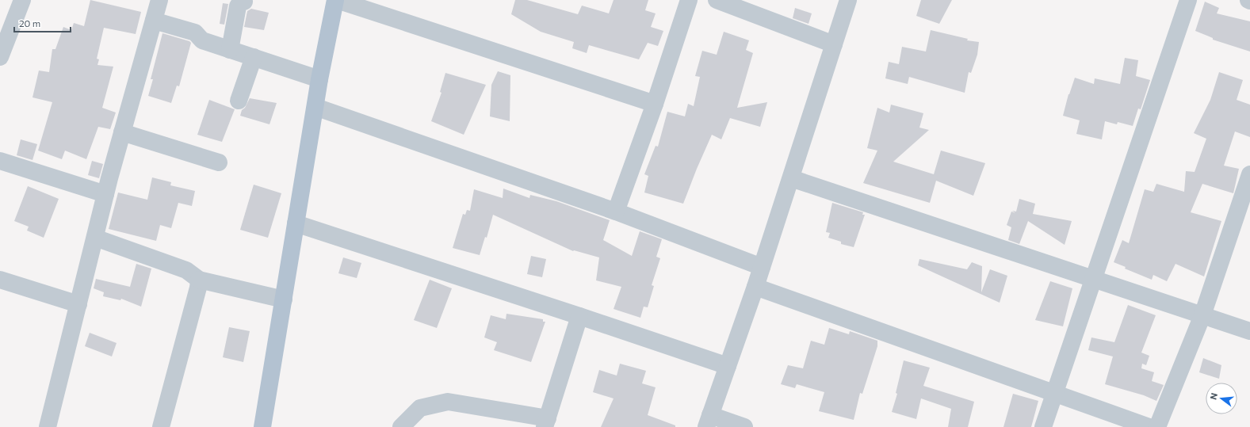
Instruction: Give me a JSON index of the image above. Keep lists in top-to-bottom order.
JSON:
{
  "scale_bar": "20 m",
  "north": "left"
}
